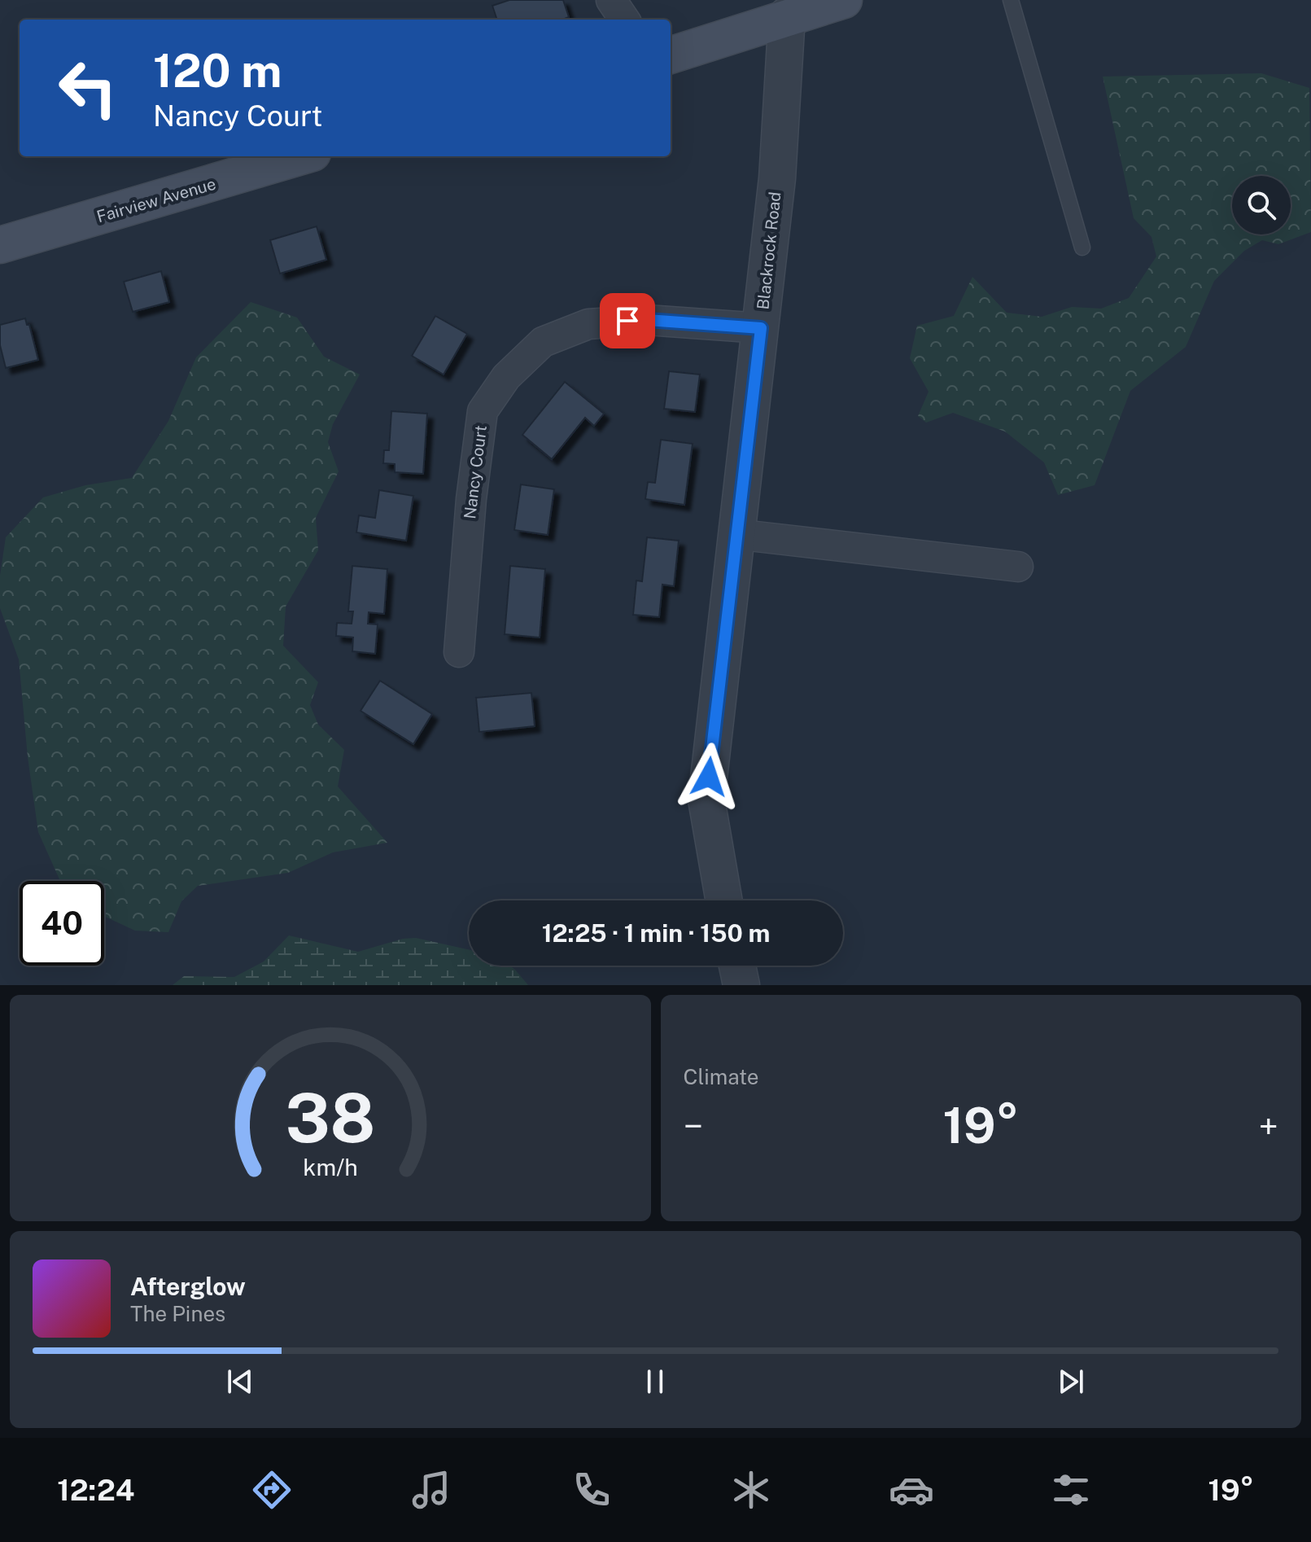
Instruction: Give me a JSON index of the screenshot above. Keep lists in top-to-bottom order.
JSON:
{
  "streets": {
    "main road": ["Fairview Avenue"],
    "street": ["Blackrock Road", "Nancy Court"]
  },
  "crossings": [
    ["Blackrock Road", "Nancy Court"]
  ],
  "page": {
    "turn": ["120 m", "Nancy Court"],
    "limit": "40",
    "trip": "12:25 · 1 min · 150 m",
    "tile": "Climate",
    "heat": ["−", "19°", "+"],
    "song": ["Afterglow", "The Pines"],
    "tabs": ["12:24", "19°"],
    "gauge": ["38", "km/h"]
  }
}
